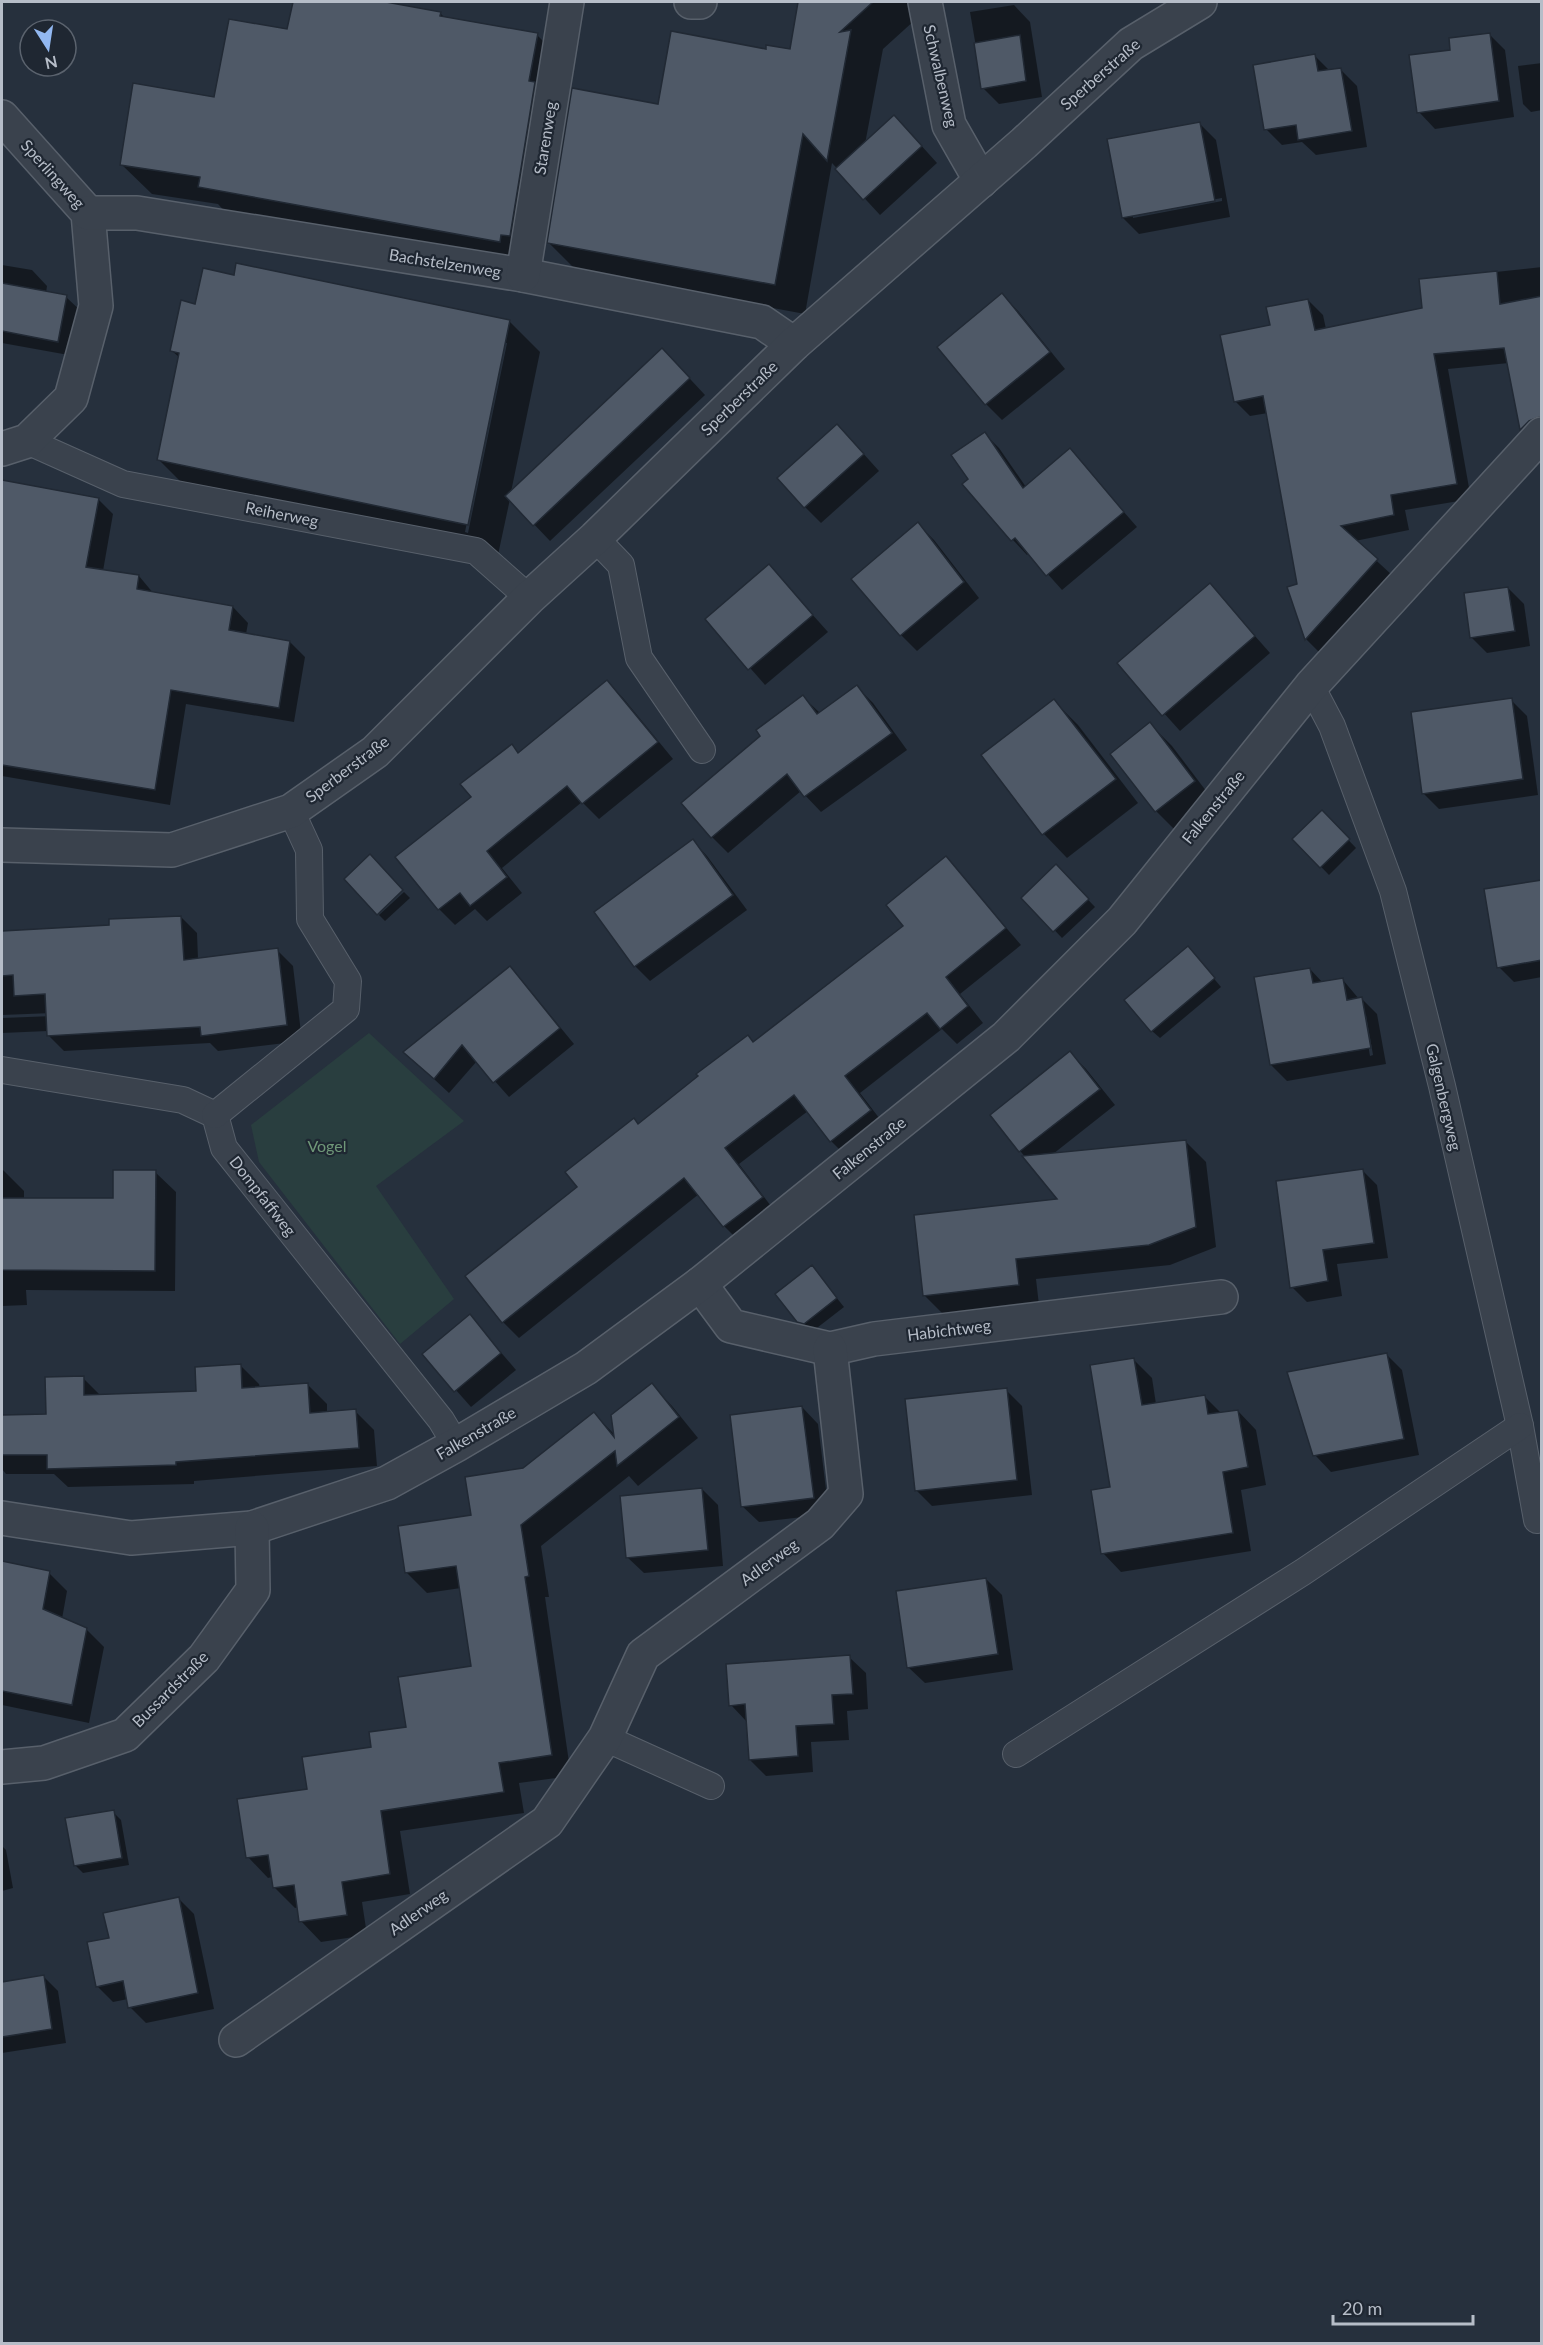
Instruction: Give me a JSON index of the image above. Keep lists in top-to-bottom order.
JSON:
{
  "streets": {
    "street": [
      "Sperberstraße",
      "Schwalbenweg",
      "Starenweg",
      "Sperlingweg",
      "Bachstelzenweg",
      "Falkenstraße",
      "Habichtweg",
      "Adlerweg",
      "Bussardstraße"
    ],
    "lane": ["Reiherweg", "Galgenbergweg", "Dompfaffweg"]
  },
  "crossings": [
    ["Sperberstraße", "Schwalbenweg"],
    ["Sperberstraße", "Bachstelzenweg"],
    ["Sperberstraße", "Reiherweg"],
    ["Sperberstraße", "Dompfaffweg"],
    ["Starenweg", "Bachstelzenweg"],
    ["Sperlingweg", "Bachstelzenweg"],
    ["Sperlingweg", "Reiherweg"],
    ["Falkenstraße", "Galgenbergweg"],
    ["Falkenstraße", "Dompfaffweg"],
    ["Falkenstraße", "Habichtweg"],
    ["Falkenstraße", "Bussardstraße"],
    ["Habichtweg", "Adlerweg"]
  ],
  "parks": ["Vogel"],
  "scale_bar": "20 m",
  "north": "bottom"
}
